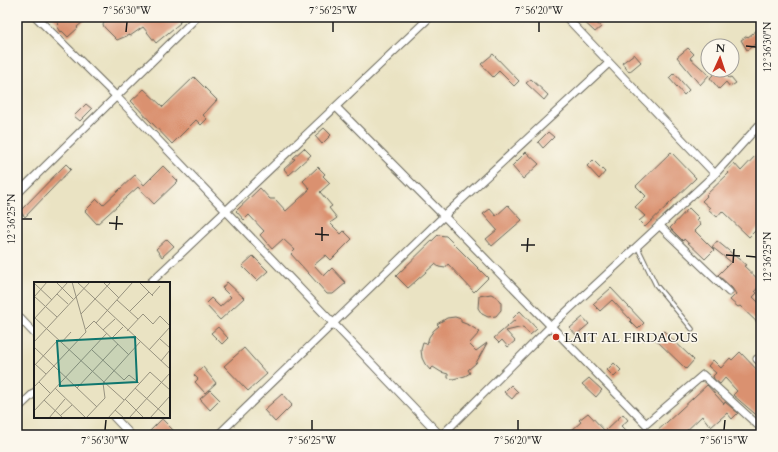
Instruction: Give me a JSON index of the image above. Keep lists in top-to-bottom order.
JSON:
{
  "places": ["LAIT AL FIRDAOUS"],
  "north": "top",
  "coordinates": [
    "7°56'30\"W",
    "7°56'25\"W",
    "7°56'20\"W",
    "12°36'30\"N",
    "12°36'25\"N",
    "7°56'15\"W"
  ]
}
